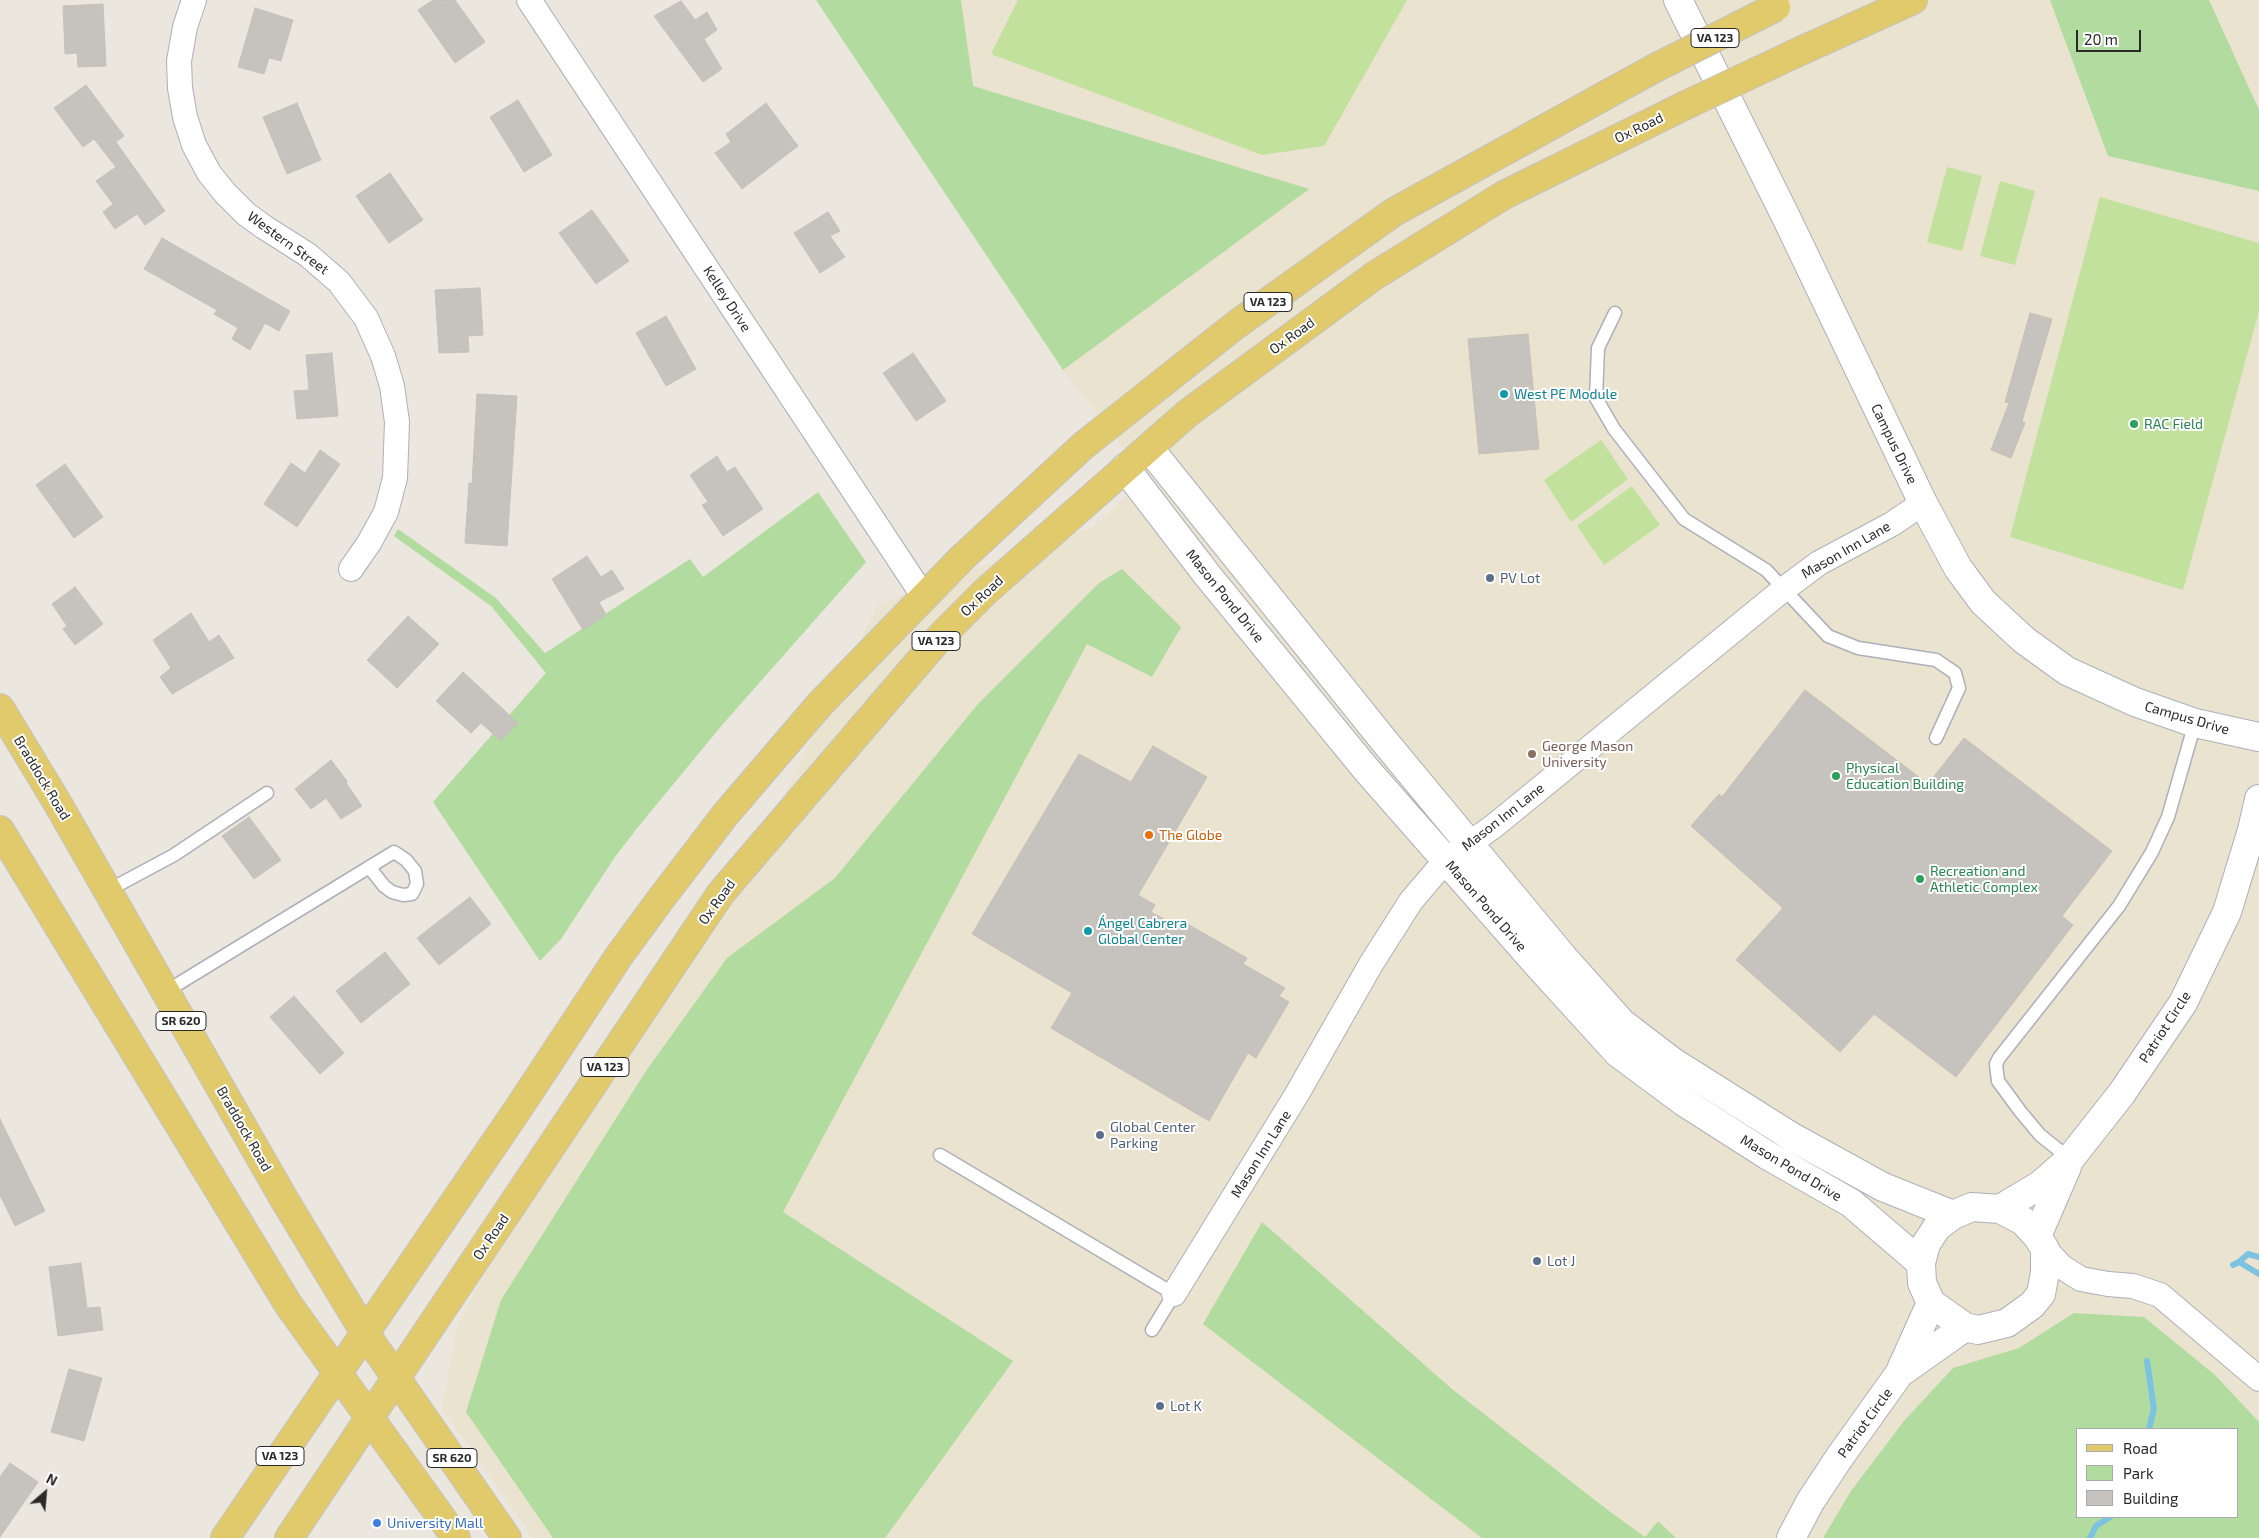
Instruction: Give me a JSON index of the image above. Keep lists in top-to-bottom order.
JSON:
{
  "streets": {
    "main road": [
      "VA 123",
      "Ox Road",
      "Braddock Road",
      "SR 620"
    ],
    "street": [
      "Western Street",
      "Kelley Drive",
      "Campus Drive",
      "Mason Inn Lane",
      "Mason Pond Drive",
      "Patriot Circle"
    ]
  },
  "crossings": [
    ["VA 123", "Kelley Drive"],
    ["VA 123", "Braddock Road"],
    ["VA 123", "SR 620"],
    ["Ox Road", "Mason Pond Drive"],
    ["Ox Road", "Braddock Road"],
    ["Ox Road", "SR 620"],
    ["Campus Drive", "Mason Inn Lane"],
    ["Mason Inn Lane", "Mason Pond Drive"],
    ["Mason Pond Drive", "Patriot Circle"]
  ],
  "places": [
    "West PE Module",
    "RAC Field",
    "PV Lot",
    "George Mason University",
    "Physical Education Building",
    "The Globe",
    "Recreation and Athletic Complex",
    "Ángel Cabrera Global Center",
    "Global Center Parking",
    "Lot J",
    "Lot K",
    "University Mall"
  ],
  "legend": ["Road", "Park", "Building"],
  "scale_bar": "20 m",
  "north": "top right"
}
